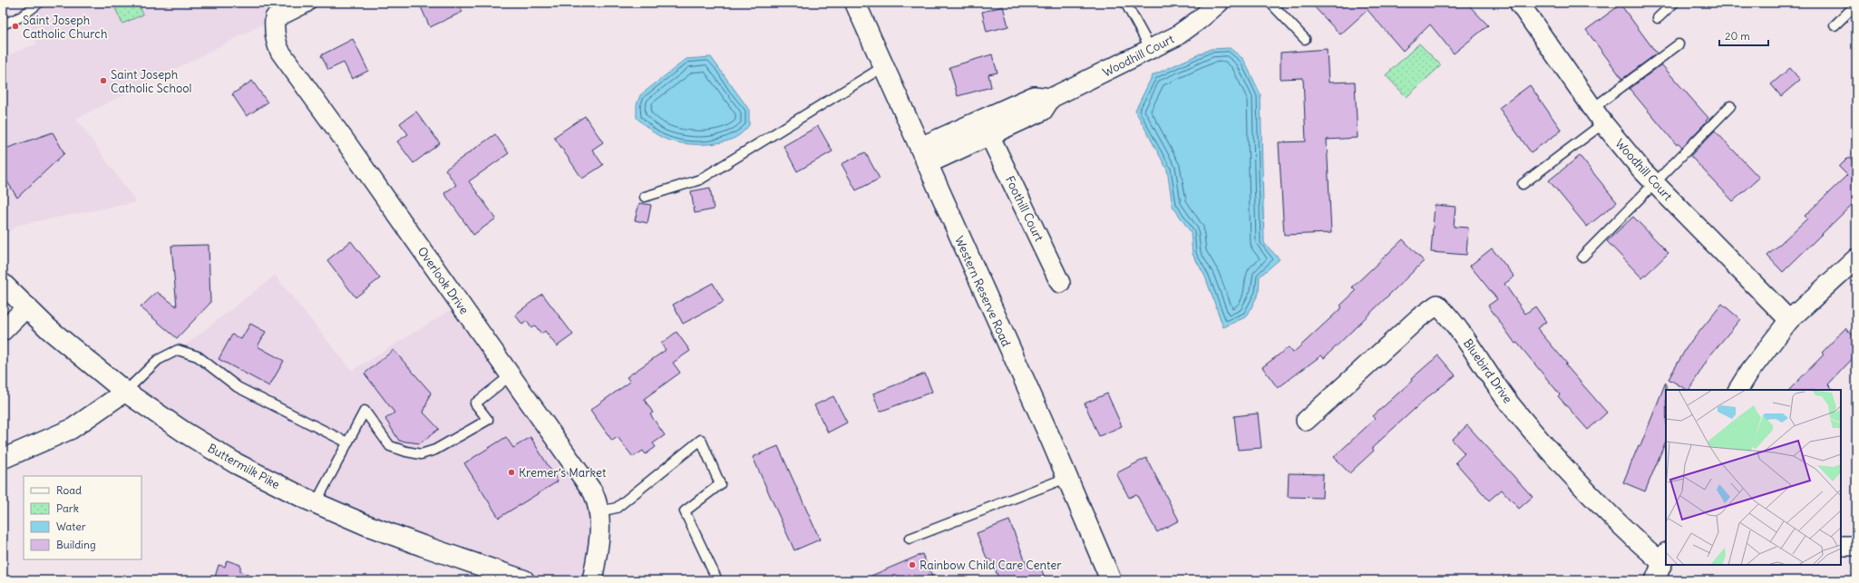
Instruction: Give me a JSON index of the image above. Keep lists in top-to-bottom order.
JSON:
{
  "streets": {
    "street": [
      "Woodhill Court",
      "Foothill Court",
      "Overlook Drive",
      "Western Reserve Road",
      "Bluebird Drive",
      "Buttermilk Pike"
    ]
  },
  "crossings": [
    ["Woodhill Court", "Foothill Court"],
    ["Woodhill Court", "Western Reserve Road"]
  ],
  "places": [
    "Saint Joseph Catholic Church",
    "Saint Joseph Catholic School",
    "Kremer’s Market",
    "Rainbow Child Care Center"
  ],
  "legend": [
    "Road",
    "Park",
    "Water",
    "Building"
  ],
  "scale_bar": "20 m"
}
